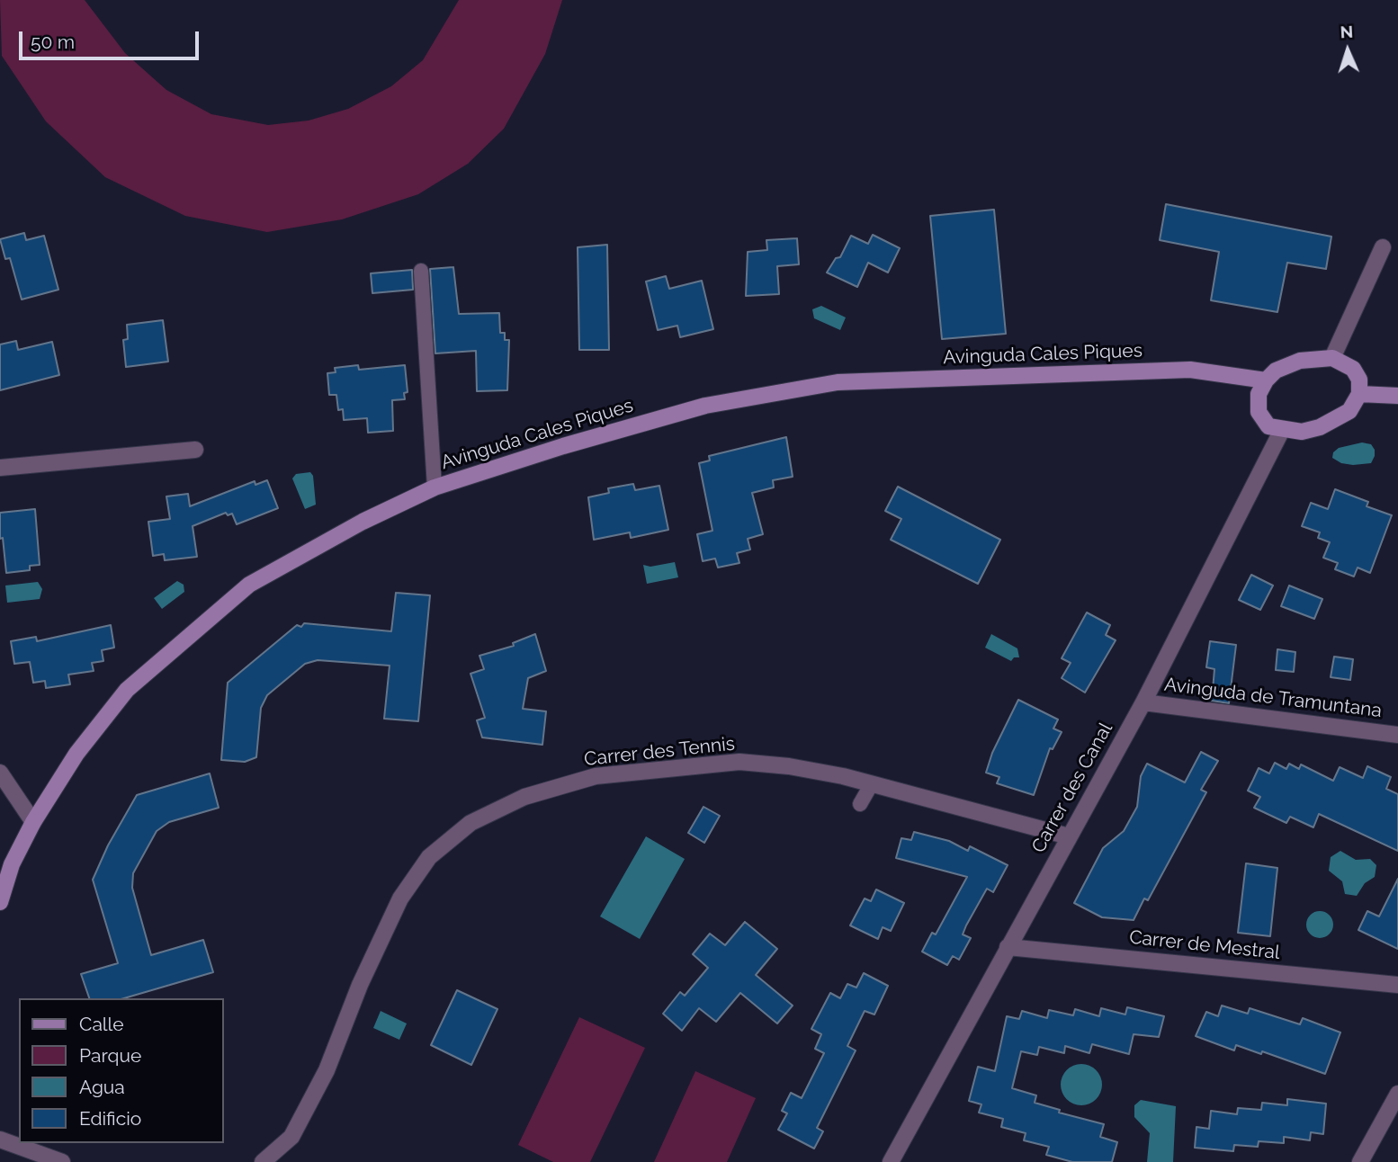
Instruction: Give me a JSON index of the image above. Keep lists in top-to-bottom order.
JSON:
{
  "streets": {
    "street": [
      "Avinguda Cales Piques",
      "Avinguda de Tramuntana",
      "Carrer des Tennis",
      "Carrer des Canal",
      "Carrer de Mestral"
    ]
  },
  "crossings": [
    ["Avinguda Cales Piques", "Carrer des Canal"],
    ["Avinguda de Tramuntana", "Carrer des Canal"],
    ["Carrer des Tennis", "Carrer des Canal"],
    ["Carrer des Canal", "Carrer de Mestral"]
  ],
  "legend": [
    "Calle",
    "Parque",
    "Agua",
    "Edificio"
  ],
  "scale_bar": "50 m",
  "north": "top"
}
